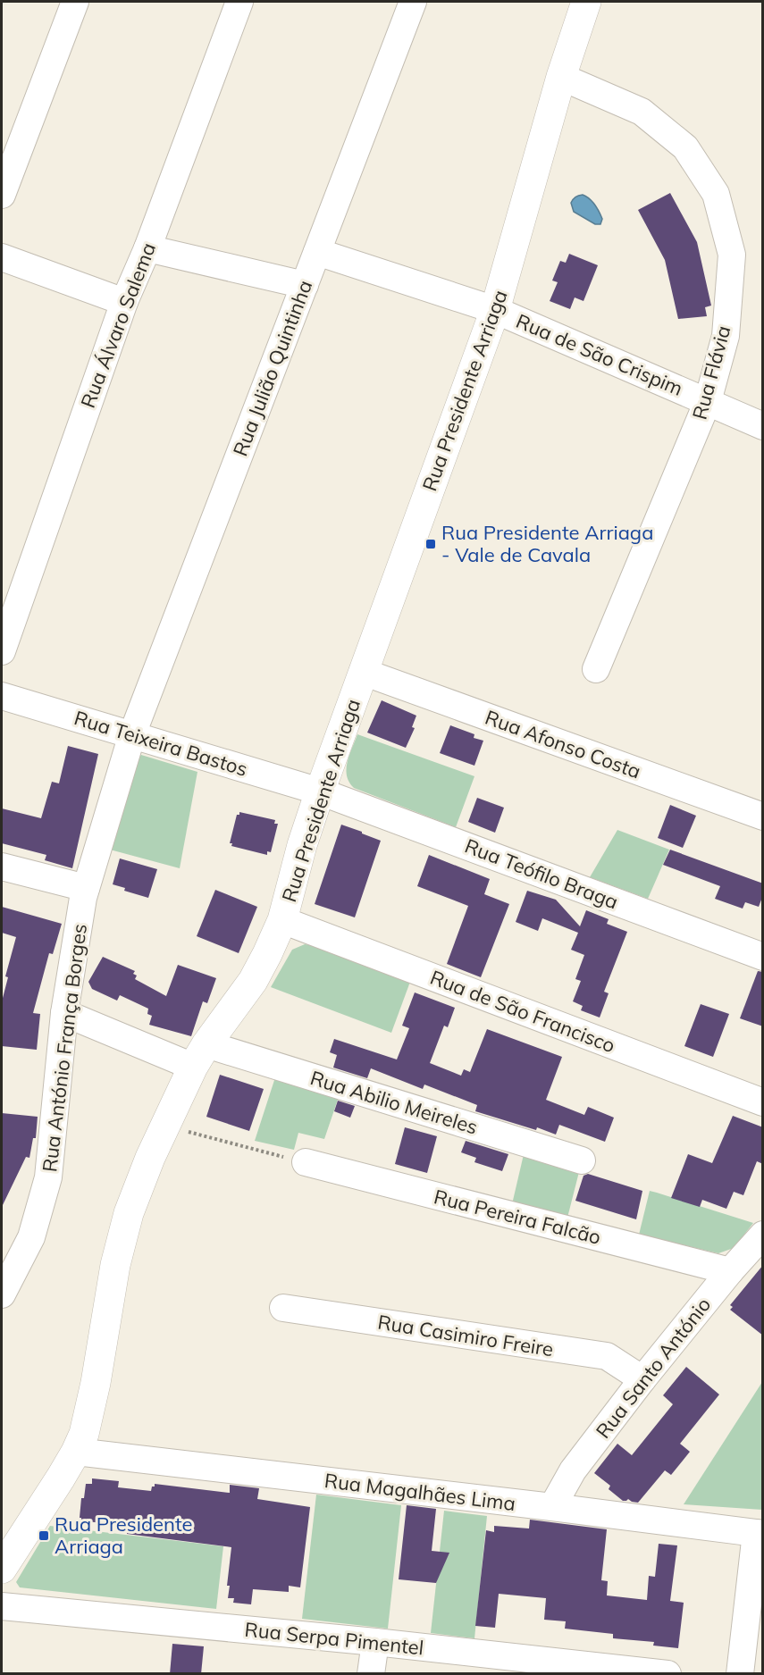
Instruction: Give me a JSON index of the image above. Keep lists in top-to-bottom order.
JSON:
{
  "streets": {
    "street": [
      "Rua Álvaro Salema",
      "Rua de São Crispim",
      "Rua Julião Quintinha",
      "Rua Flávia",
      "Rua Presidente Arriaga",
      "Rua Teixeira Bastos",
      "Rua Afonso Costa",
      "Rua Teófilo Braga",
      "Rua de São Francisco",
      "Rua António França Borges",
      "Rua Abilio Meireles",
      "Rua Pereira Falcão",
      "Rua Casimiro Freire",
      "Rua Santo António",
      "Rua Magalhães Lima",
      "Rua Serpa Pimentel"
    ]
  },
  "crossings": [
    ["Rua de São Crispim", "Rua Julião Quintinha"],
    ["Rua de São Crispim", "Rua Flávia"],
    ["Rua de São Crispim", "Rua Presidente Arriaga"],
    ["Rua Julião Quintinha", "Rua Teixeira Bastos"],
    ["Rua Julião Quintinha", "Rua António França Borges"],
    ["Rua Flávia", "Rua Presidente Arriaga"],
    ["Rua Presidente Arriaga", "Rua Teixeira Bastos"],
    ["Rua Presidente Arriaga", "Rua Afonso Costa"],
    ["Rua Presidente Arriaga", "Rua Teófilo Braga"],
    ["Rua Presidente Arriaga", "Rua de São Francisco"],
    ["Rua Presidente Arriaga", "Rua Abilio Meireles"],
    ["Rua Presidente Arriaga", "Rua Magalhães Lima"],
    ["Rua Teixeira Bastos", "Rua Teófilo Braga"],
    ["Rua Teixeira Bastos", "Rua António França Borges"],
    ["Rua António França Borges", "Rua Abilio Meireles"],
    ["Rua Pereira Falcão", "Rua Santo António"],
    ["Rua Casimiro Freire", "Rua Santo António"],
    ["Rua Santo António", "Rua Magalhães Lima"]
  ],
  "places": {
    "transit": ["Rua Presidente Arriaga - Vale de Cavala", "Rua Presidente Arriaga"]
  }
}
